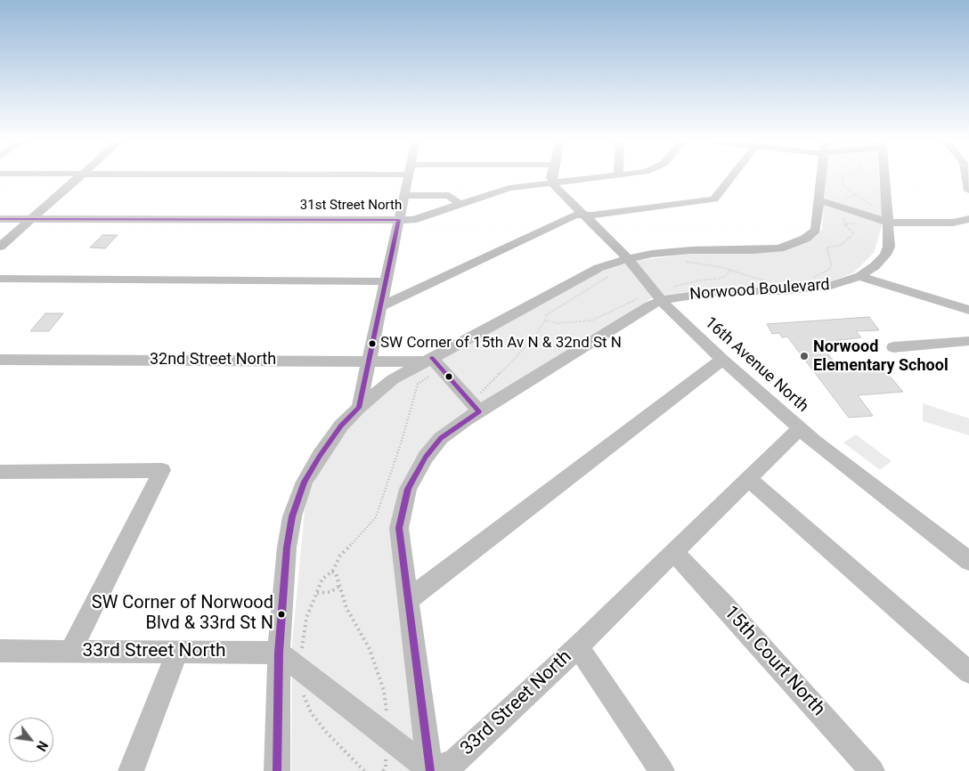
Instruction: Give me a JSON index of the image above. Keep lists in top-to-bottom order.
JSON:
{
  "streets": {
    "street": [
      "31st Street North",
      "Norwood Boulevard",
      "32nd Street North",
      "16th Avenue North",
      "33rd Street North",
      "15th Court North"
    ]
  },
  "crossings": [
    ["31st Street North", "16th Avenue North"],
    ["Norwood Boulevard", "16th Avenue North"],
    ["Norwood Boulevard", "33rd Street North"],
    ["16th Avenue North", "33rd Street North"],
    ["33rd Street North", "15th Court North"]
  ],
  "places": ["SW Corner of 15th Av N & 32nd St N", "Norwood Elementary School", "SW Corner of Norwood Blvd & 33rd St N"],
  "north": "bottom right"
}
